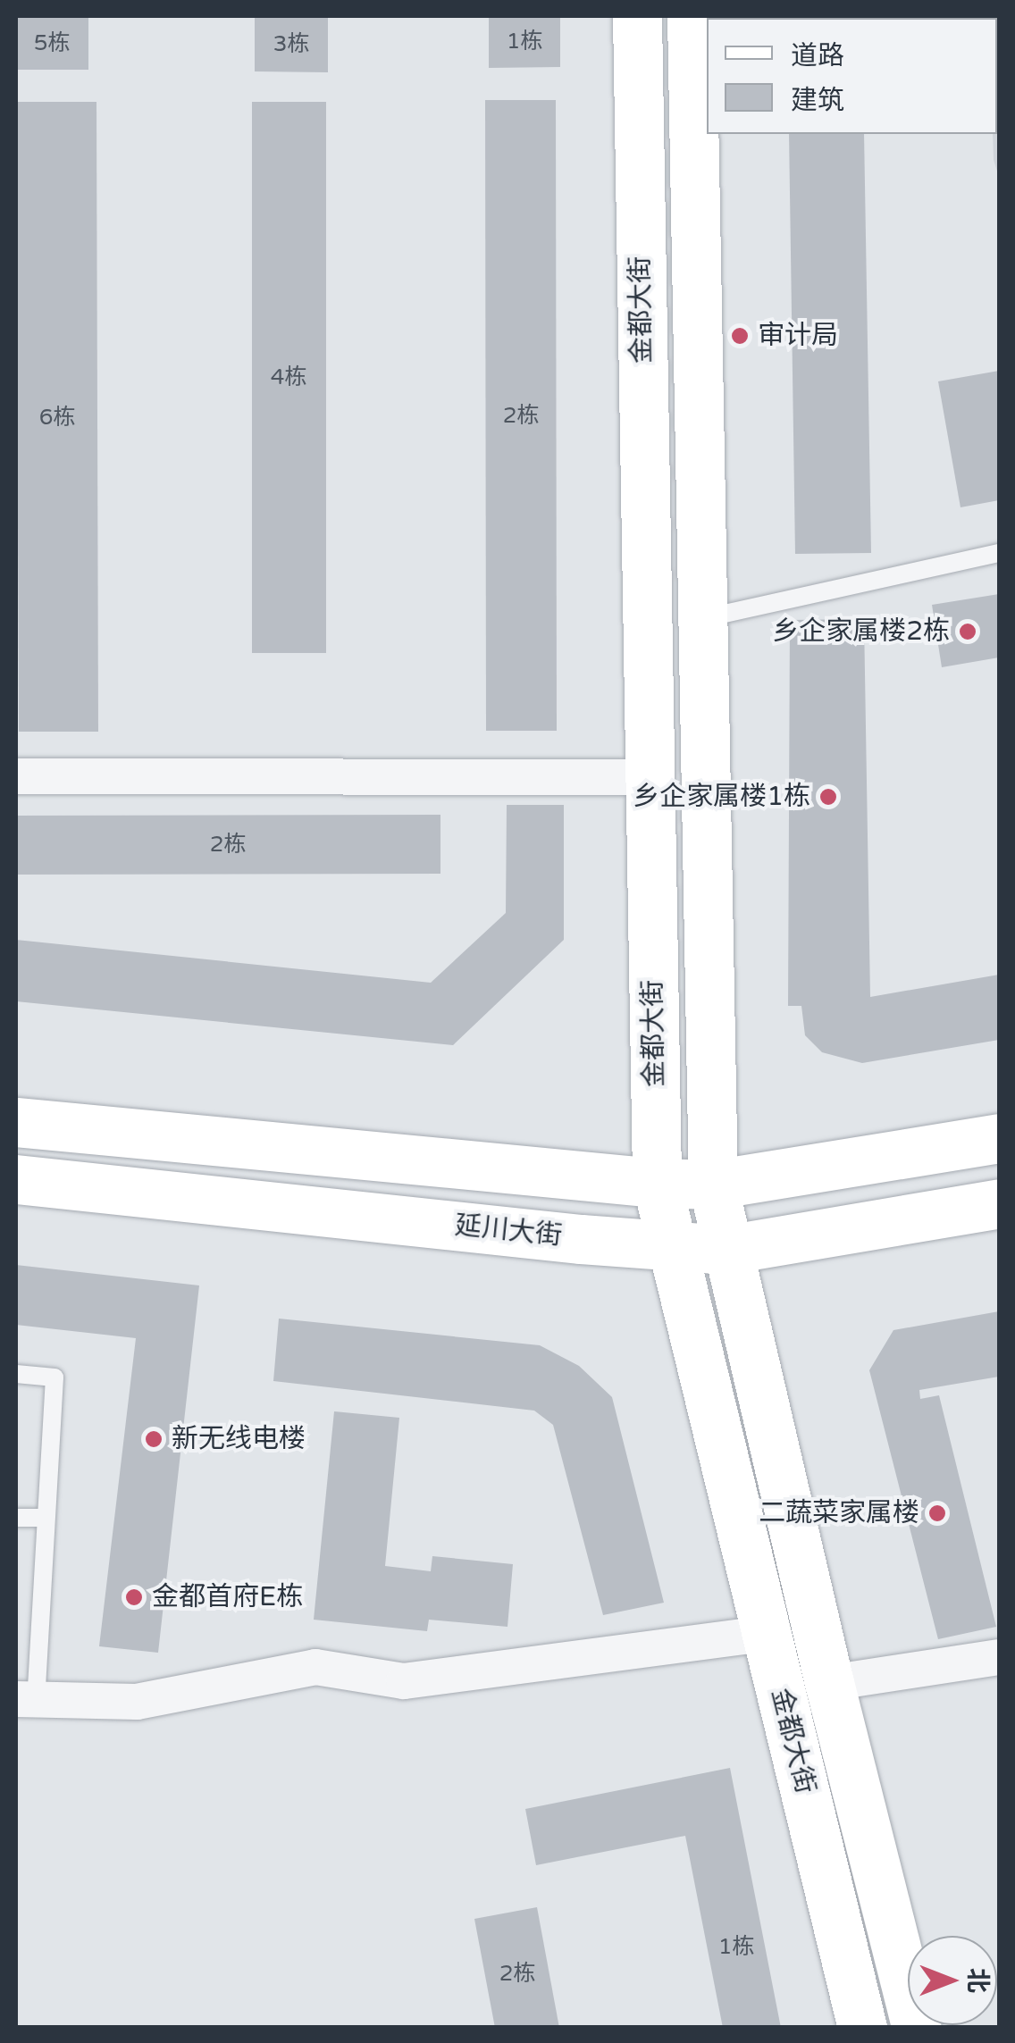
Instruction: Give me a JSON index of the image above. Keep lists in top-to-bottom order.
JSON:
{
  "streets": {
    "main road": ["金都大街", "延川大街"]
  },
  "crossings": [
    ["金都大街", "延川大街"]
  ],
  "places": [
    "审计局",
    "乡企家属楼2栋",
    "乡企家属楼1栋",
    "新无线电楼",
    "二蔬菜家属楼",
    "金都首府E栋"
  ],
  "house_numbers": [
    "1栋",
    "5栋",
    "3栋",
    "4栋",
    "2栋",
    "6栋",
    "2栋",
    "1栋",
    "2栋"
  ],
  "legend": ["道路", "建筑"],
  "north": "right"
}
